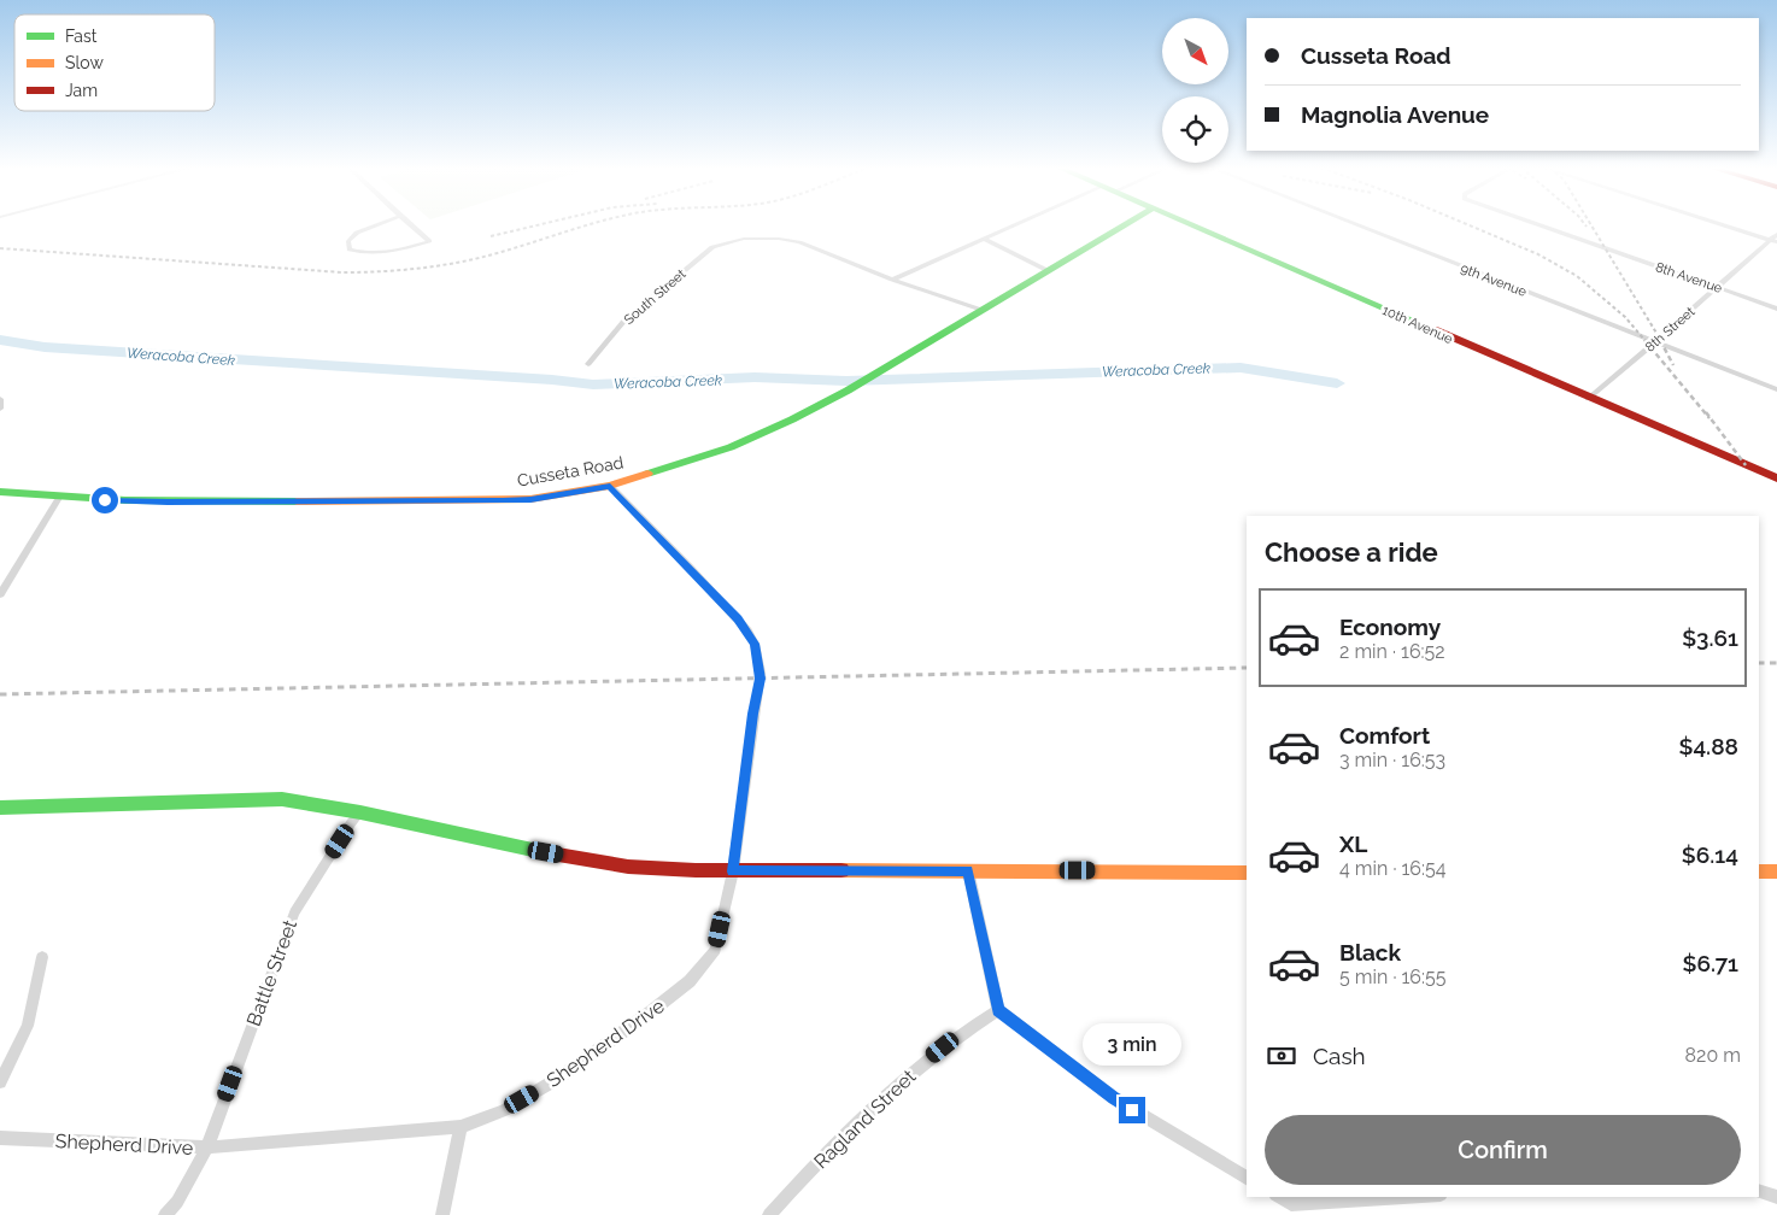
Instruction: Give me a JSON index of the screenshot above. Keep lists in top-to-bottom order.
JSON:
{
  "streets": {
    "main road": ["10th Avenue", "Cusseta Road"],
    "street": [
      "8th Avenue",
      "9th Avenue",
      "South Street",
      "8th Street",
      "Battle Street",
      "Shepherd Drive",
      "Ragland Street"
    ]
  },
  "crossings": [
    ["8th Avenue", "8th Street"],
    ["9th Avenue", "8th Street"],
    ["South Street", "Cusseta Road"],
    ["10th Avenue", "8th Street"],
    ["Cusseta Road", "Shepherd Drive"],
    ["Battle Street", "Shepherd Drive"]
  ],
  "water": ["Weracoba Creek"],
  "legend": ["Fast", "Slow", "Jam"],
  "north": "bottom right",
  "page": {
    "banner": ["Cusseta Road", "Magnolia Avenue"],
    "heading": "Choose a ride",
    "list": [
      {
        "name": "Economy",
        "note": "2 min · 16:52",
        "value": "$3.61"
      },
      {
        "name": "Comfort",
        "note": "3 min · 16:53",
        "value": "$4.88"
      },
      {
        "name": "XL",
        "note": "4 min · 16:54",
        "value": "$6.14"
      },
      {
        "name": "Black",
        "note": "5 min · 16:55",
        "value": "$6.71"
      }
    ],
    "pay": ["Cash", "820 m"],
    "bubble": "3 min",
    "buttons": "Confirm"
  }
}
